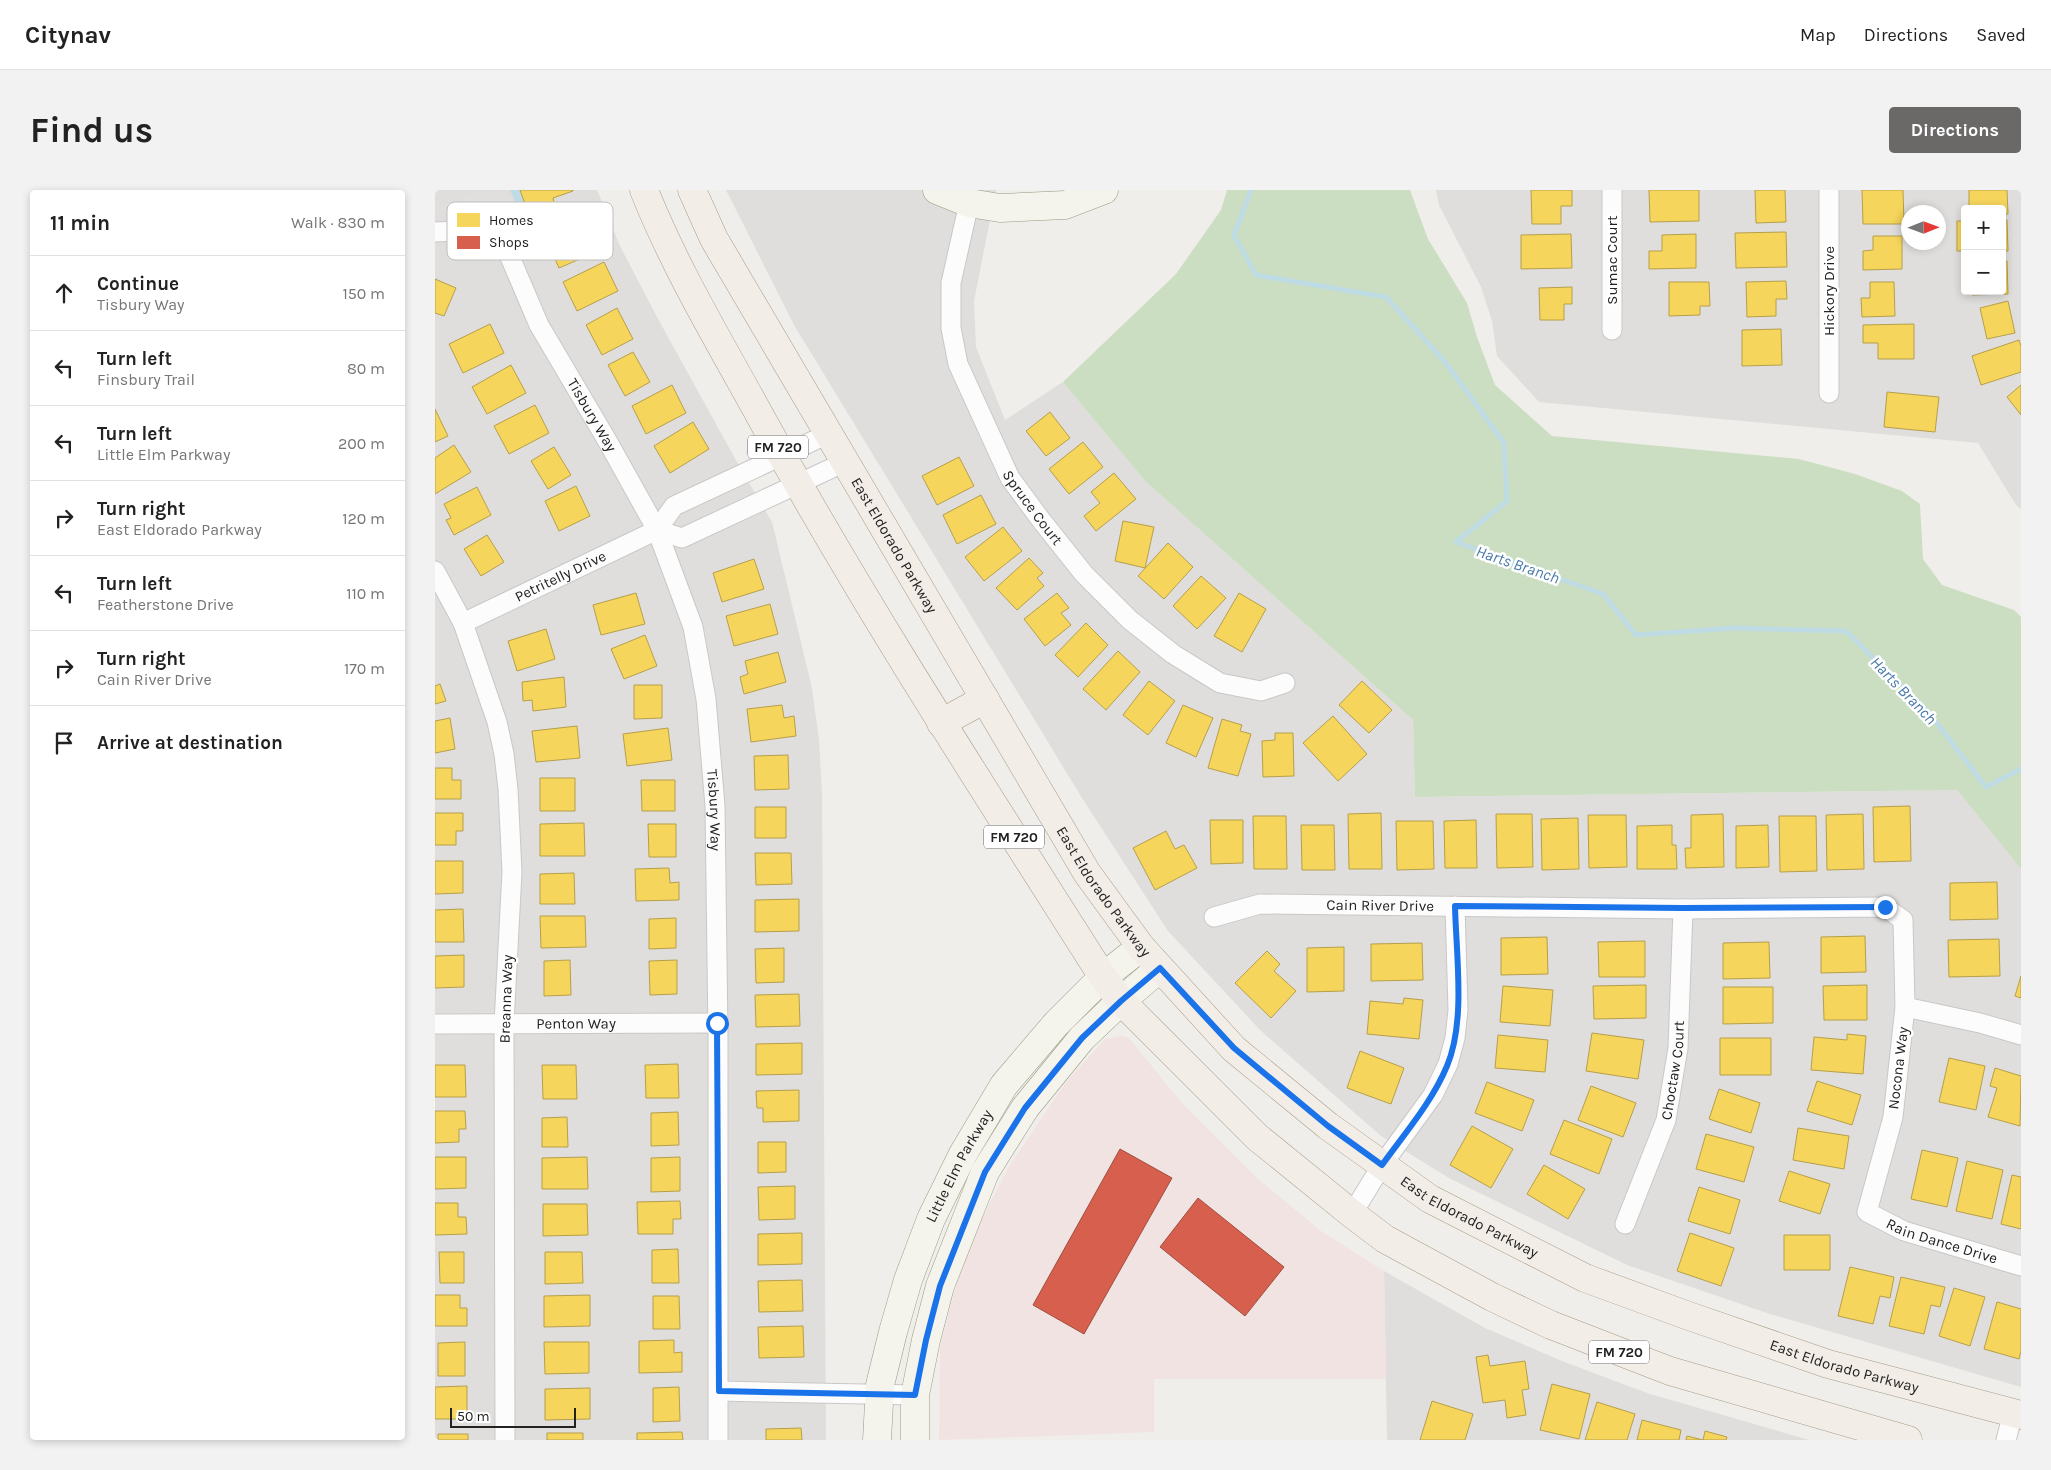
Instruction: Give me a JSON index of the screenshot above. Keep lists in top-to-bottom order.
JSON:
{
  "streets": {
    "main road": ["FM 720", "East Eldorado Parkway", "Little Elm Parkway"],
    "street": [
      "Sumac Court",
      "Hickory Drive",
      "Tisbury Way",
      "Spruce Court",
      "Petritelly Drive",
      "Cain River Drive",
      "Breanna Way",
      "Penton Way",
      "Nocona Way",
      "Choctaw Court",
      "Rain Dance Drive"
    ]
  },
  "crossings": [
    ["Tisbury Way", "Petritelly Drive"],
    ["Tisbury Way", "Penton Way"],
    ["FM 720", "Petritelly Drive"],
    ["FM 720", "Little Elm Parkway"],
    ["East Eldorado Parkway", "Petritelly Drive"],
    ["East Eldorado Parkway", "Little Elm Parkway"],
    ["Petritelly Drive", "Breanna Way"],
    ["Cain River Drive", "Nocona Way"],
    ["Cain River Drive", "Choctaw Court"],
    ["Breanna Way", "Penton Way"],
    ["Nocona Way", "Rain Dance Drive"]
  ],
  "water": ["Harts Branch"],
  "legend": ["Homes", "Shops"],
  "scale_bar": "50 m",
  "north": "right",
  "page": {
    "header": "Citynav",
    "nav": ["Map", "Directions", "Saved"],
    "buttons": "Directions",
    "title": "Find us",
    "heading": ["11 min", "Walk · 830 m"],
    "map_buttons": ["+", "−"],
    "list": [
      ["Continue", "Tisbury Way", "150 m"],
      ["Turn left", "Finsbury Trail", "80 m"],
      ["Turn left", "Little Elm Parkway", "200 m"],
      ["Turn right", "East Eldorado Parkway", "120 m"],
      ["Turn left", "Featherstone Drive", "110 m"],
      ["Turn right", "Cain River Drive", "170 m"],
      "Arrive at destination"
    ],
    "scale": "50 m"
  }
}
